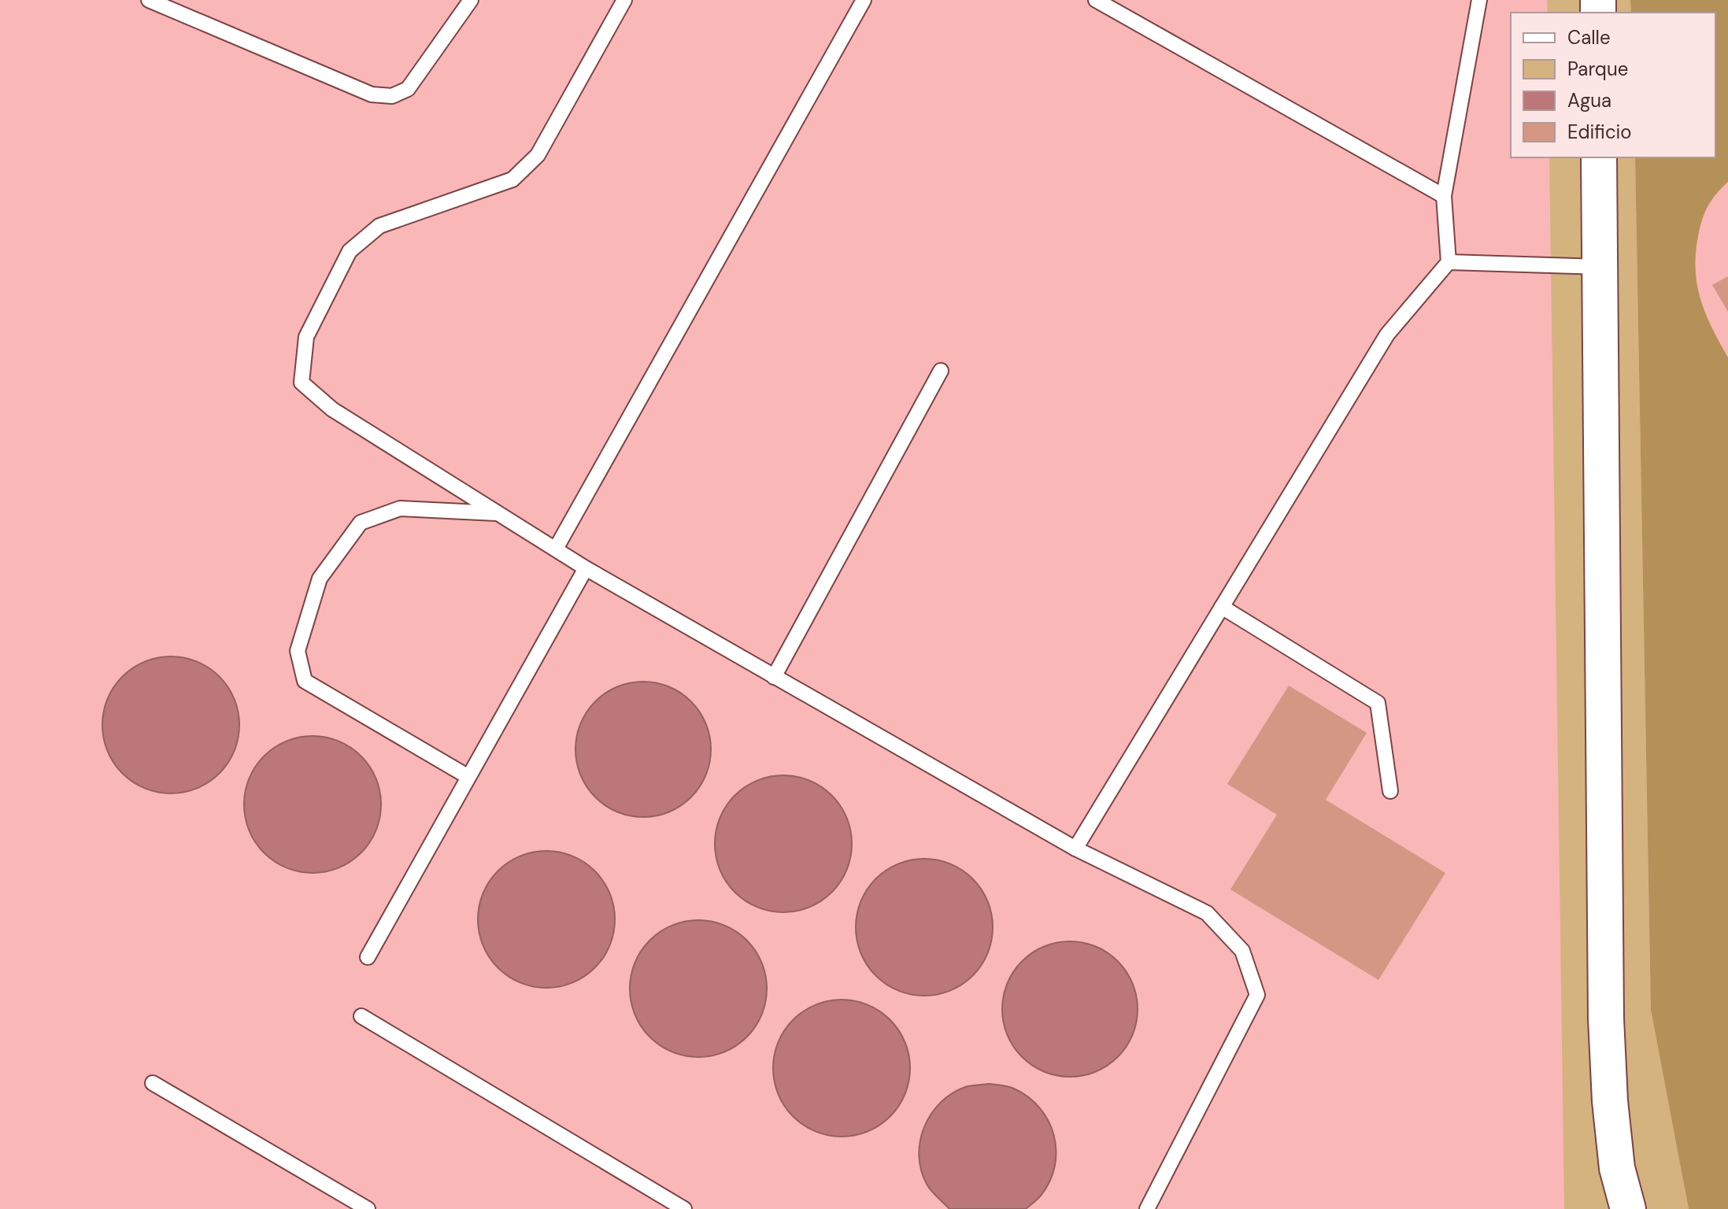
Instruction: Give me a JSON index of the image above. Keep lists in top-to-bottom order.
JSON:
{
  "legend": [
    "Calle",
    "Parque",
    "Agua",
    "Edificio"
  ]
}
